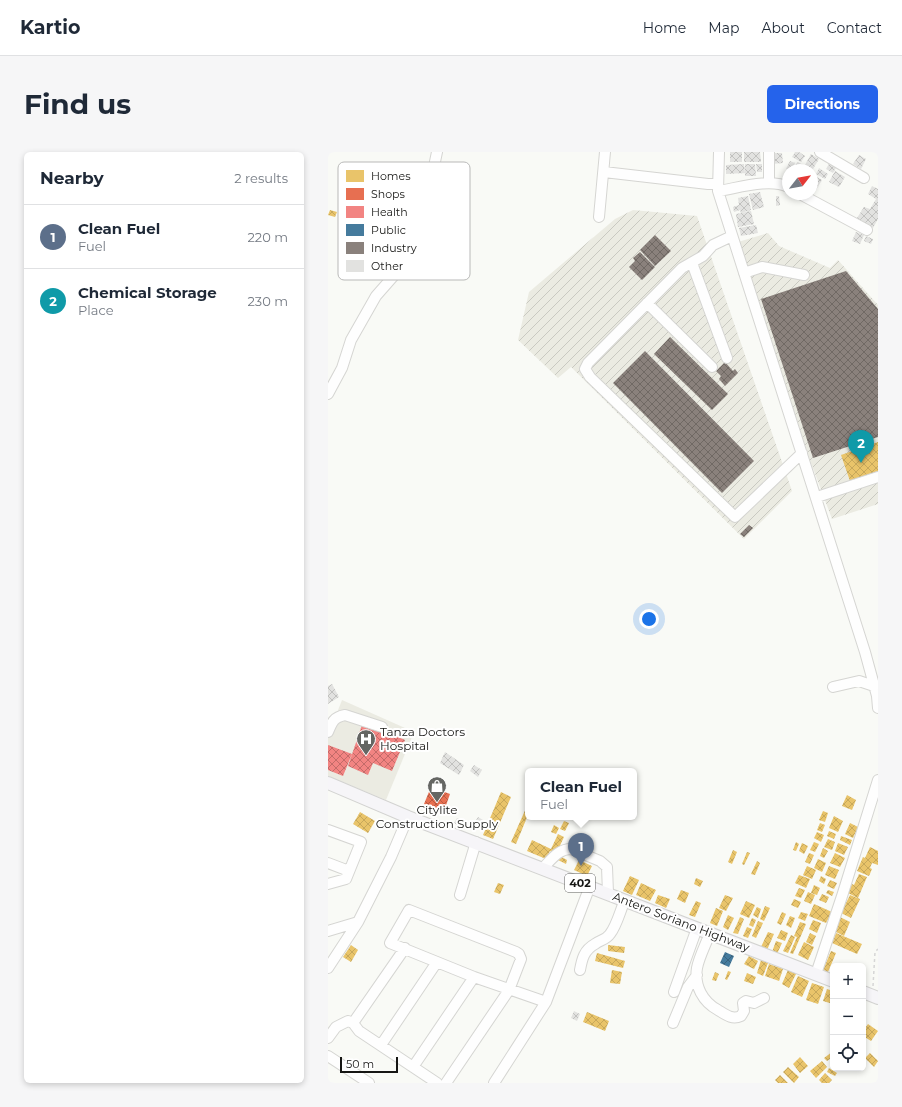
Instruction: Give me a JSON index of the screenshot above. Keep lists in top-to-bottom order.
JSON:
{
  "streets": {
    "main road": ["402", "Antero Soriano Highway"]
  },
  "places": {
    "hospital": ["Tanza Doctors Hospital"],
    "shop": ["Citylite Construction Supply"]
  },
  "legend": [
    "Homes",
    "Shops",
    "Health",
    "Public",
    "Industry",
    "Other"
  ],
  "scale_bar": "50 m",
  "north": "top right",
  "page": {
    "header": "Kartio",
    "nav": [
      "Home",
      "Map",
      "About",
      "Contact"
    ],
    "buttons": "Directions",
    "title": "Find us",
    "heading": ["Nearby", "2 results"],
    "list": [
      {
        "mark": "1",
        "name": "Clean Fuel",
        "note": "Fuel",
        "value": "220 m"
      },
      {
        "mark": "2",
        "name": "Chemical Storage",
        "note": "Place",
        "value": "230 m"
      }
    ],
    "pins": ["2", "1"],
    "popup": ["Clean Fuel", "Fuel"],
    "map_buttons": ["+", "−"],
    "scale": "50 m"
  }
}
